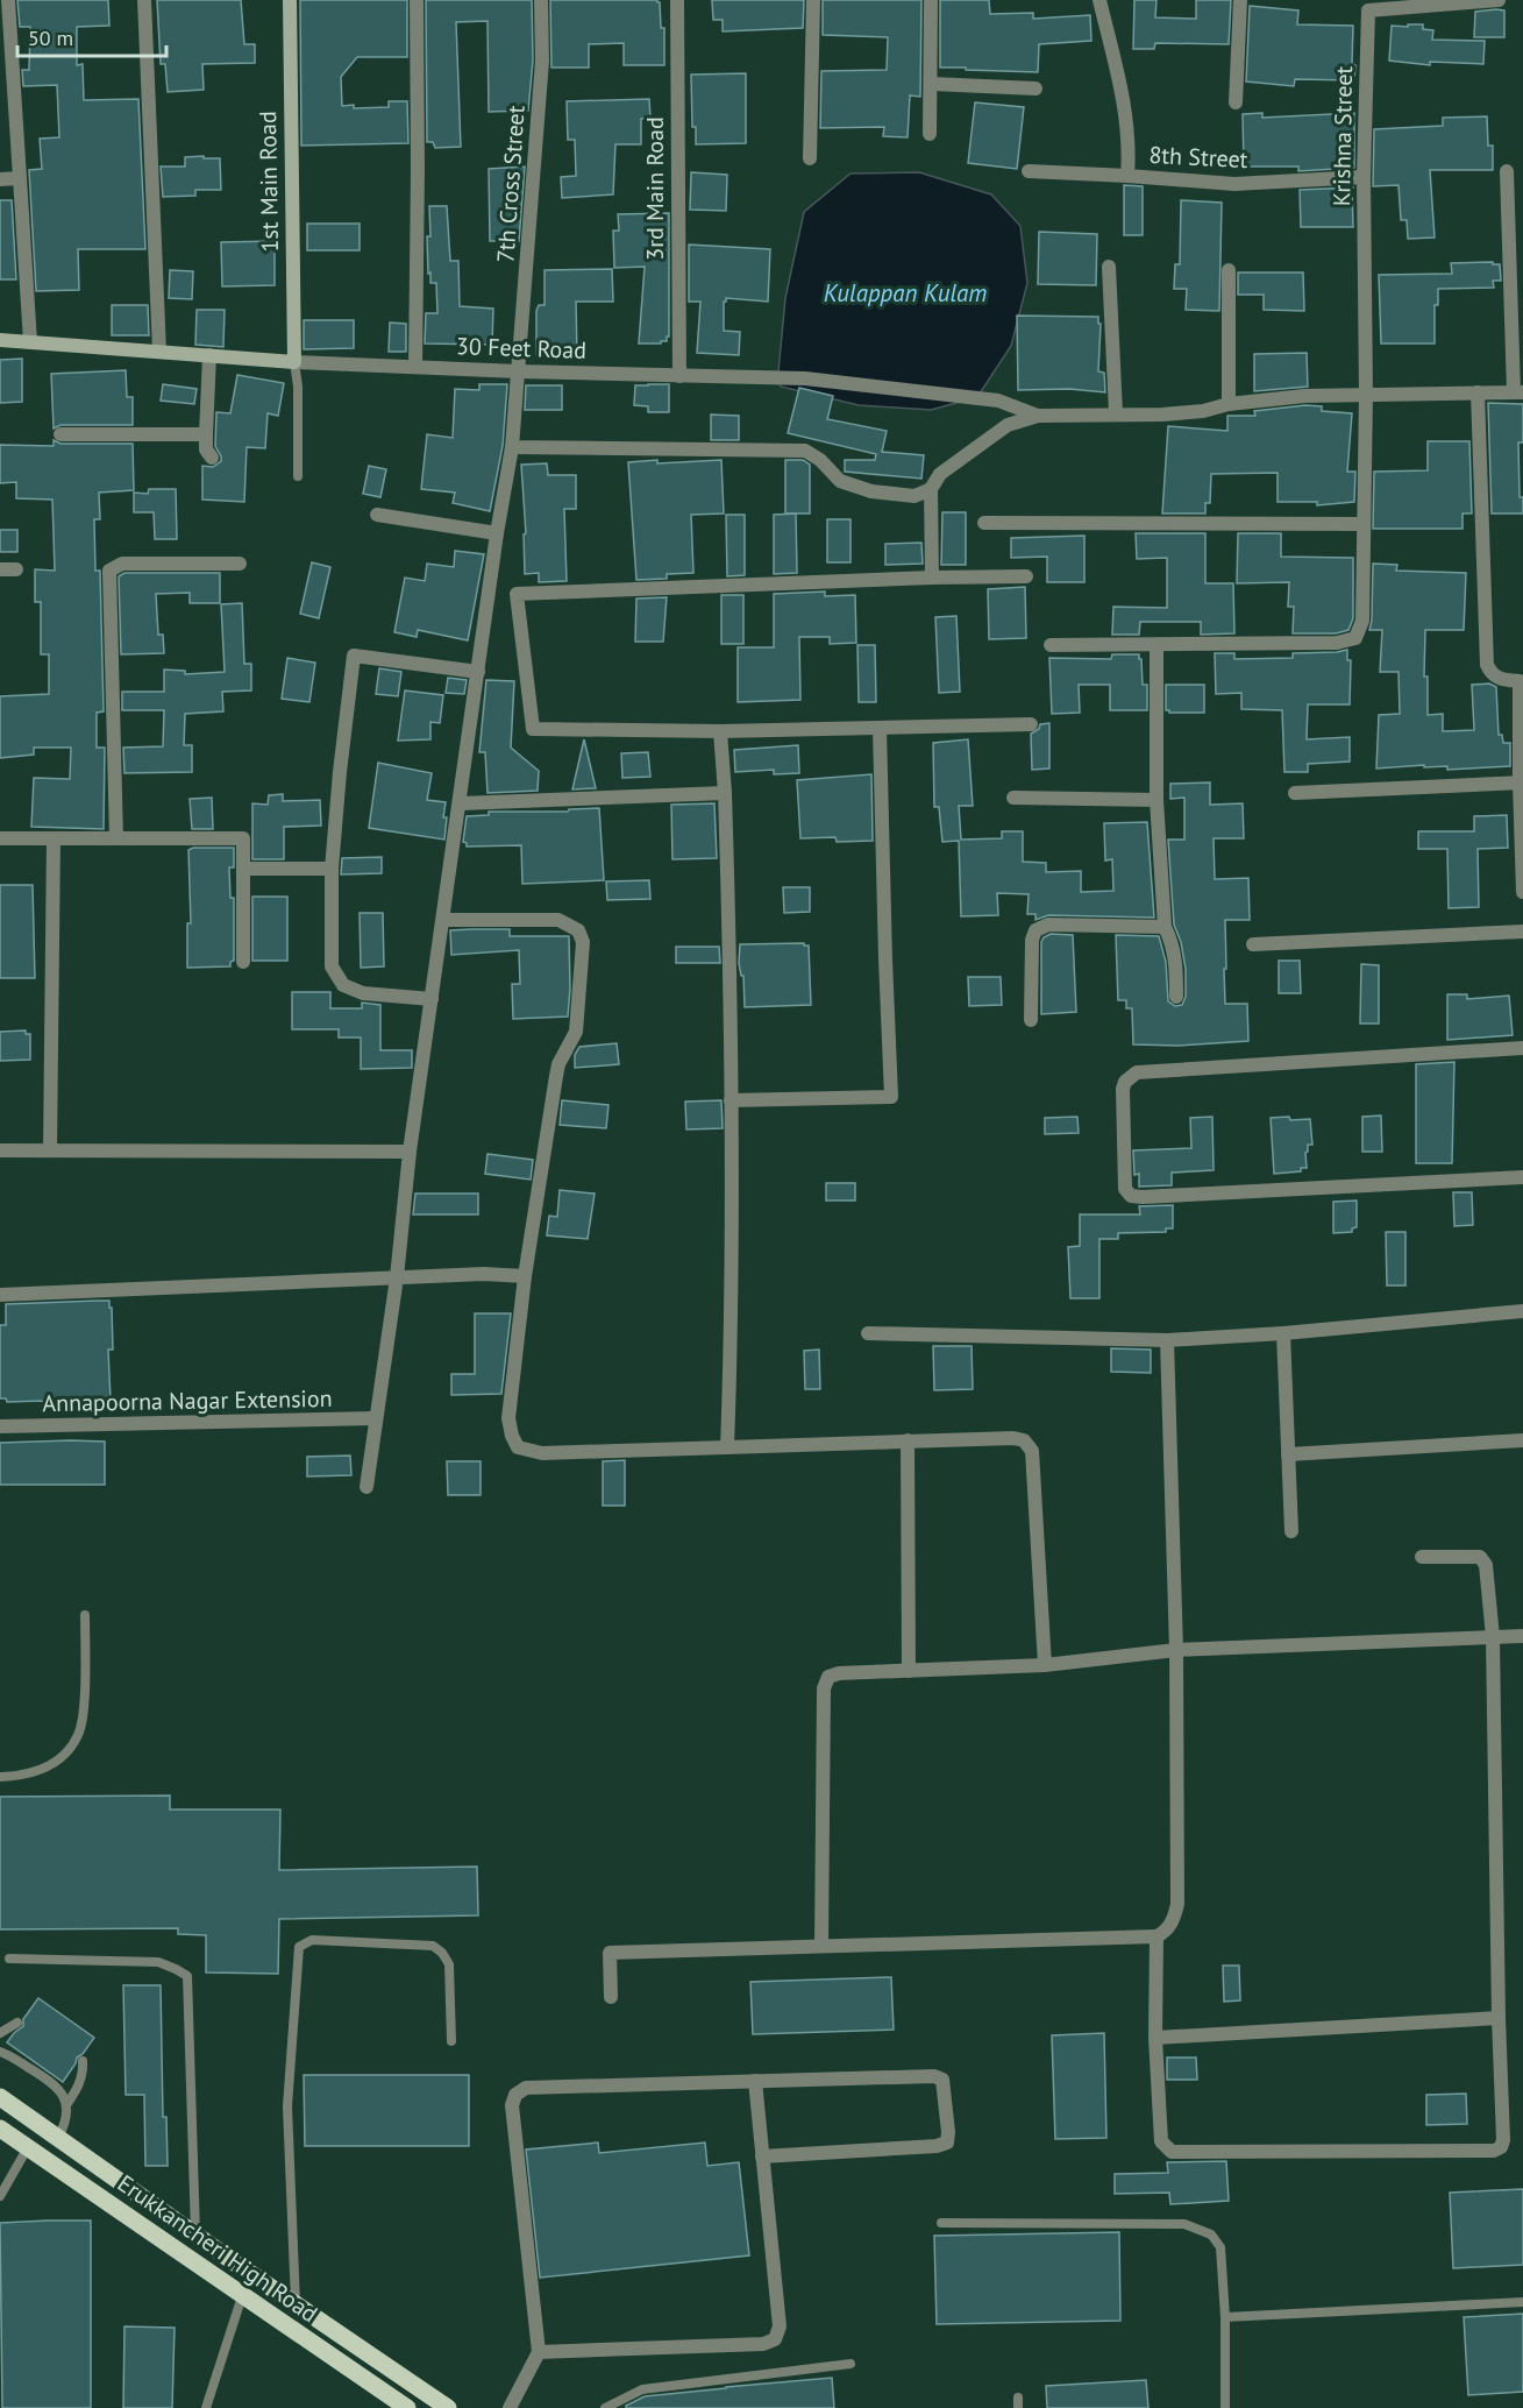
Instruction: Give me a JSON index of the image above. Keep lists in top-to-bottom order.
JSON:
{
  "streets": {
    "main road": ["1st Main Road", "30 Feet Road", "Erukkancheri High Road"],
    "street": [
      "Krishna Street",
      "8th Street",
      "7th Cross Street",
      "3rd Main Road",
      "Annapoorna Nagar Extension"
    ]
  },
  "crossings": [
    ["Krishna Street", "8th Street"],
    ["1st Main Road", "30 Feet Road"],
    ["7th Cross Street", "30 Feet Road"],
    ["7th Cross Street", "Annapoorna Nagar Extension"],
    ["3rd Main Road", "30 Feet Road"]
  ],
  "water": ["Kulappan Kulam"],
  "scale_bar": "50 m"
}
